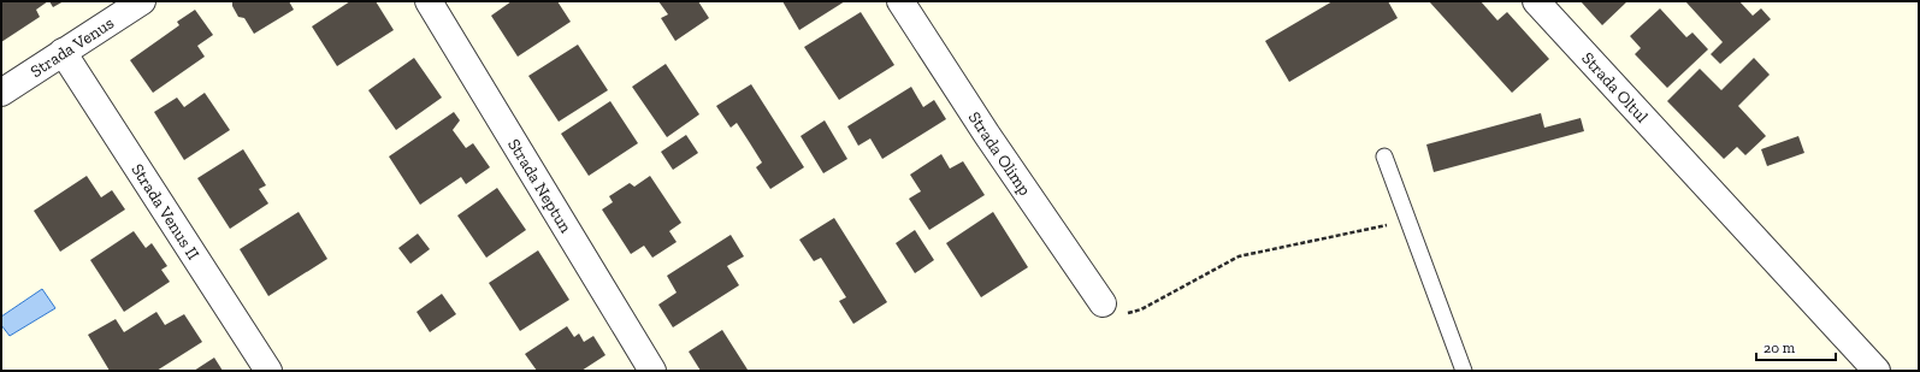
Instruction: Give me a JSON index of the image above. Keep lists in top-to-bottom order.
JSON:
{
  "streets": {
    "street": [
      "Strada Venus",
      "Strada Oltul",
      "Strada Olimp",
      "Strada Neptun",
      "Strada Venus II"
    ]
  },
  "crossings": [
    ["Strada Venus", "Strada Venus II"]
  ],
  "scale_bar": "20 m"
}
